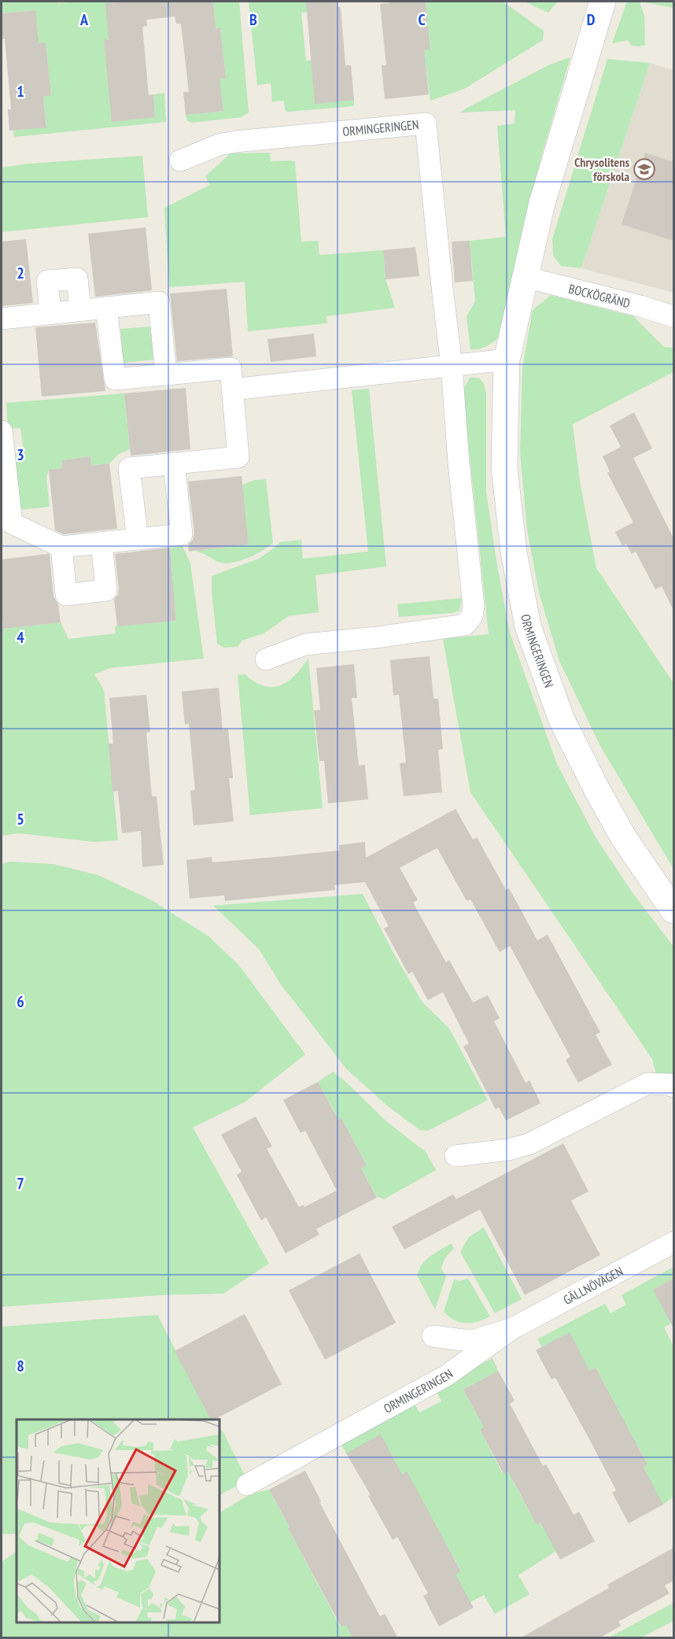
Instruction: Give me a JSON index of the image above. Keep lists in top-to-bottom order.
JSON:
{
  "streets": {
    "street": ["ORMINGERINGEN", "BOCKÖGRÄND", "GÄLLNÖVÄGEN"]
  },
  "crossings": [
    ["ORMINGERINGEN", "BOCKÖGRÄND"],
    ["ORMINGERINGEN", "GÄLLNÖVÄGEN"]
  ],
  "places": {
    "school or university": ["Chrysolitens förskola"]
  },
  "grid": {
    "columns": [
      "A",
      "B",
      "C",
      "D"
    ],
    "rows": [
      "1",
      "2",
      "3",
      "4",
      "5",
      "6",
      "7",
      "8"
    ]
  }
}
